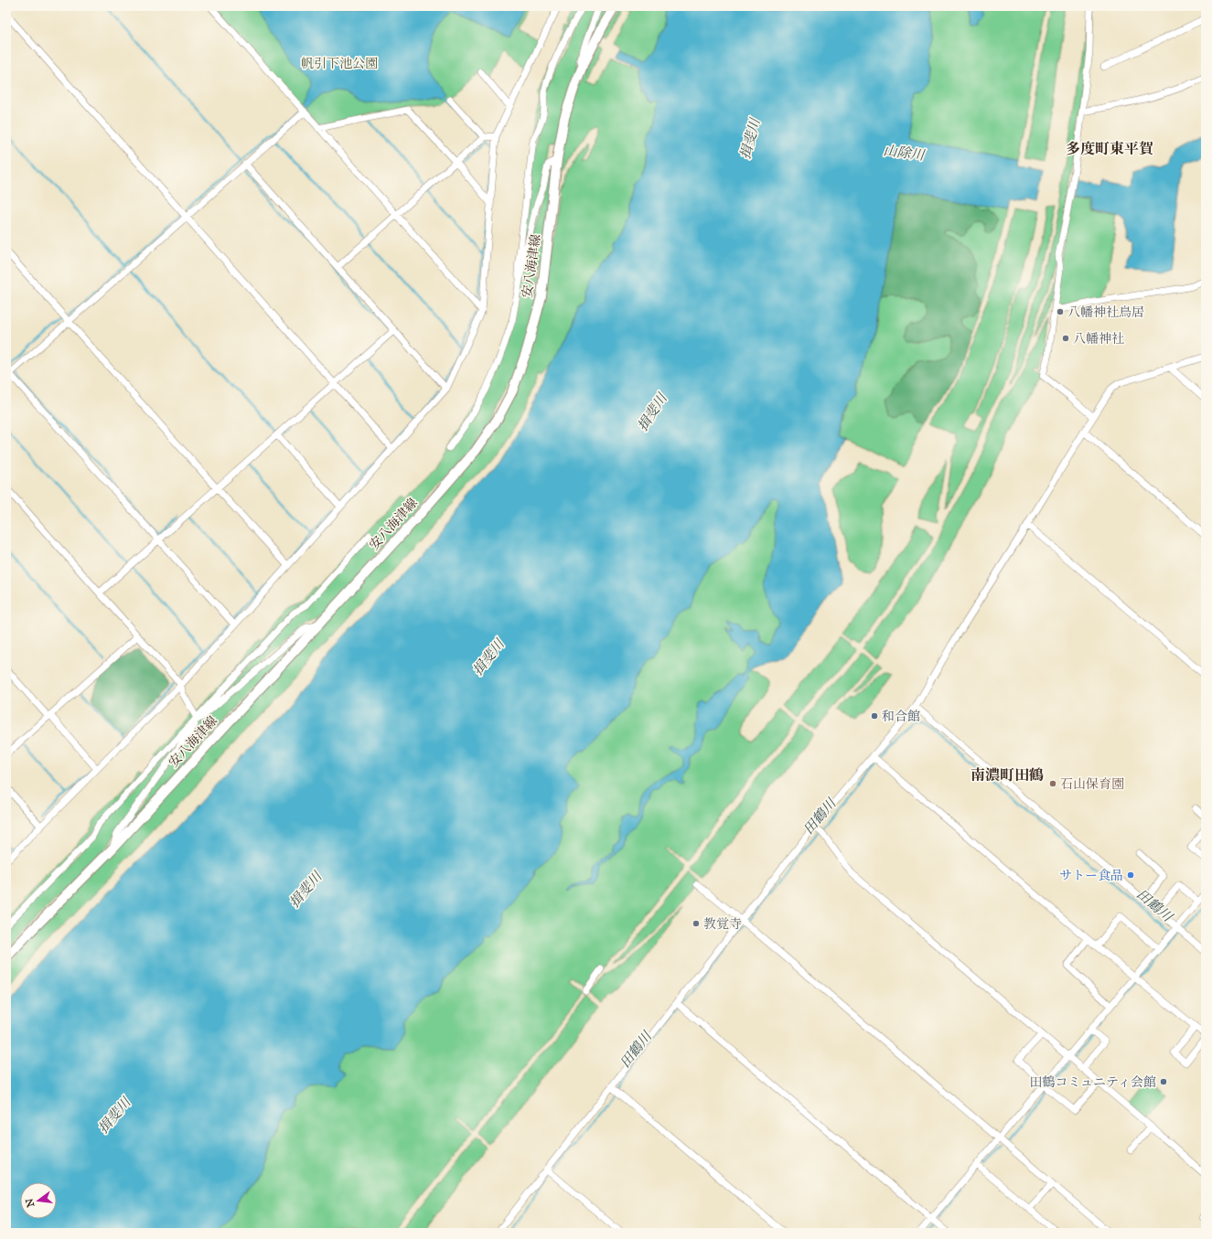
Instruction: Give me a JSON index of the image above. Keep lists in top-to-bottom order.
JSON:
{
  "streets": {
    "main road": ["安八海津線"]
  },
  "districts": ["多度町東平賀", "南濃町田鶴"],
  "water": ["揖斐川", "山除川", "田鶴川"],
  "parks": ["帆引下池公園"],
  "places": [
    "八幡神社鳥居",
    "八幡神社",
    "和合館",
    "石山保育園",
    "サトー食品",
    "教覚寺",
    "田鶴コミュニティ会館"
  ],
  "north": "left"
}
